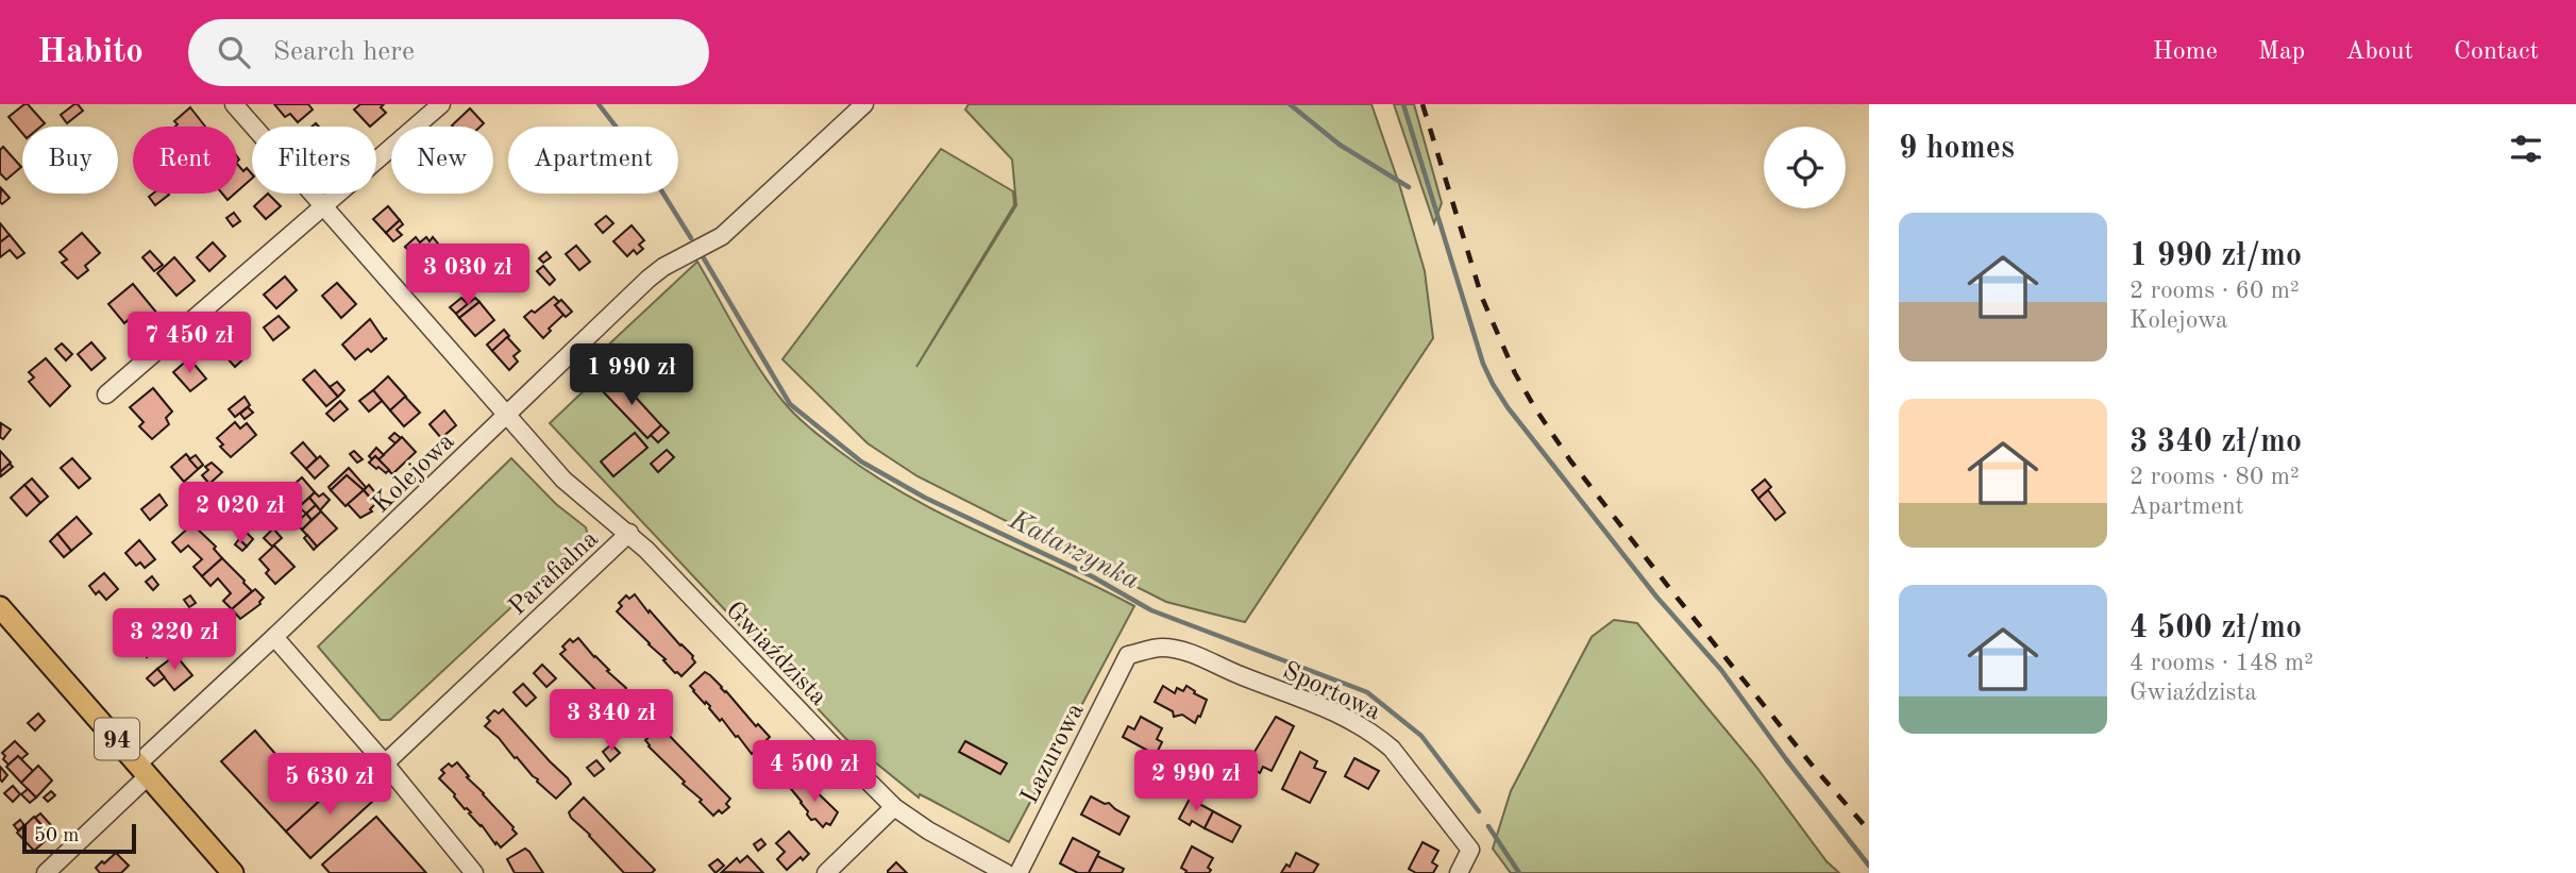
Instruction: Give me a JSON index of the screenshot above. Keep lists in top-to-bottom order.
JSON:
{
  "streets": {
    "main road": ["94"],
    "street": [
      "Kolejowa",
      "Parafialna",
      "Gwiaździsta",
      "Sportowa",
      "Lazurowa"
    ]
  },
  "crossings": [
    ["Kolejowa", "Parafialna"],
    ["Kolejowa", "94"],
    ["Parafialna", "Gwiaździsta"],
    ["Sportowa", "Lazurowa"]
  ],
  "water": ["Katarzynka"],
  "scale_bar": "50 m",
  "page": {
    "header": "Habito",
    "search": "Search here",
    "nav": [
      "Home",
      "Map",
      "About",
      "Contact"
    ],
    "heading": "9 homes",
    "chip": [
      "Buy",
      "Rent",
      "Filters",
      "New",
      "Apartment"
    ],
    "list": [
      {
        "name": "1 990 zł/mo",
        "note": "2 rooms · 60 m² · Kolejowa"
      },
      {
        "name": "3 340 zł/mo",
        "note": "2 rooms · 80 m² · Apartment"
      },
      {
        "name": "4 500 zł/mo",
        "note": "4 rooms · 148 m² · Gwiaździsta"
      }
    ],
    "price": [
      "3 030 zł",
      "7 450 zł",
      "1 990 zł",
      "2 020 zł",
      "3 220 zł",
      "3 340 zł",
      "4 500 zł",
      "2 990 zł",
      "5 630 zł"
    ],
    "scale": "50 m"
  }
}
